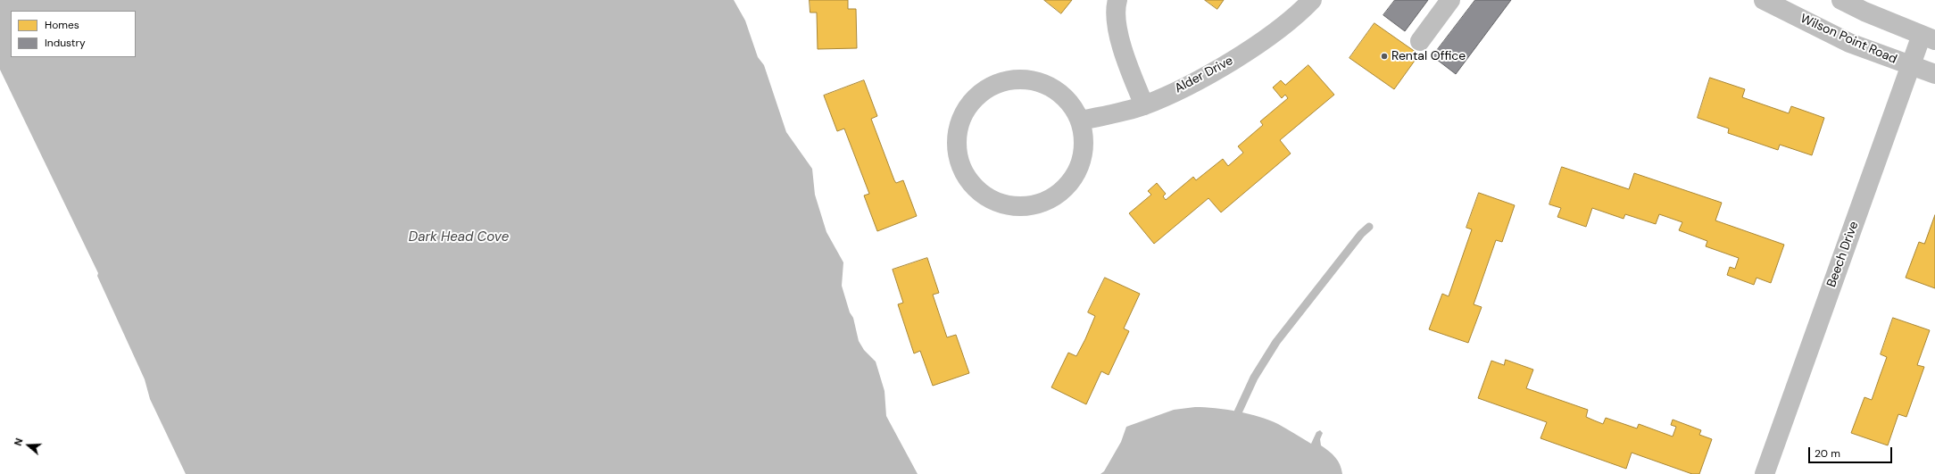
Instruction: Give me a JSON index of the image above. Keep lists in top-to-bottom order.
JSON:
{
  "streets": {
    "street": ["Wilson Point Road", "Alder Drive", "Beech Drive"]
  },
  "crossings": [
    ["Wilson Point Road", "Beech Drive"]
  ],
  "water": ["Dark Head Cove"],
  "places": ["Rental Office"],
  "legend": ["Homes", "Industry"],
  "scale_bar": "20 m",
  "north": "left"
}
